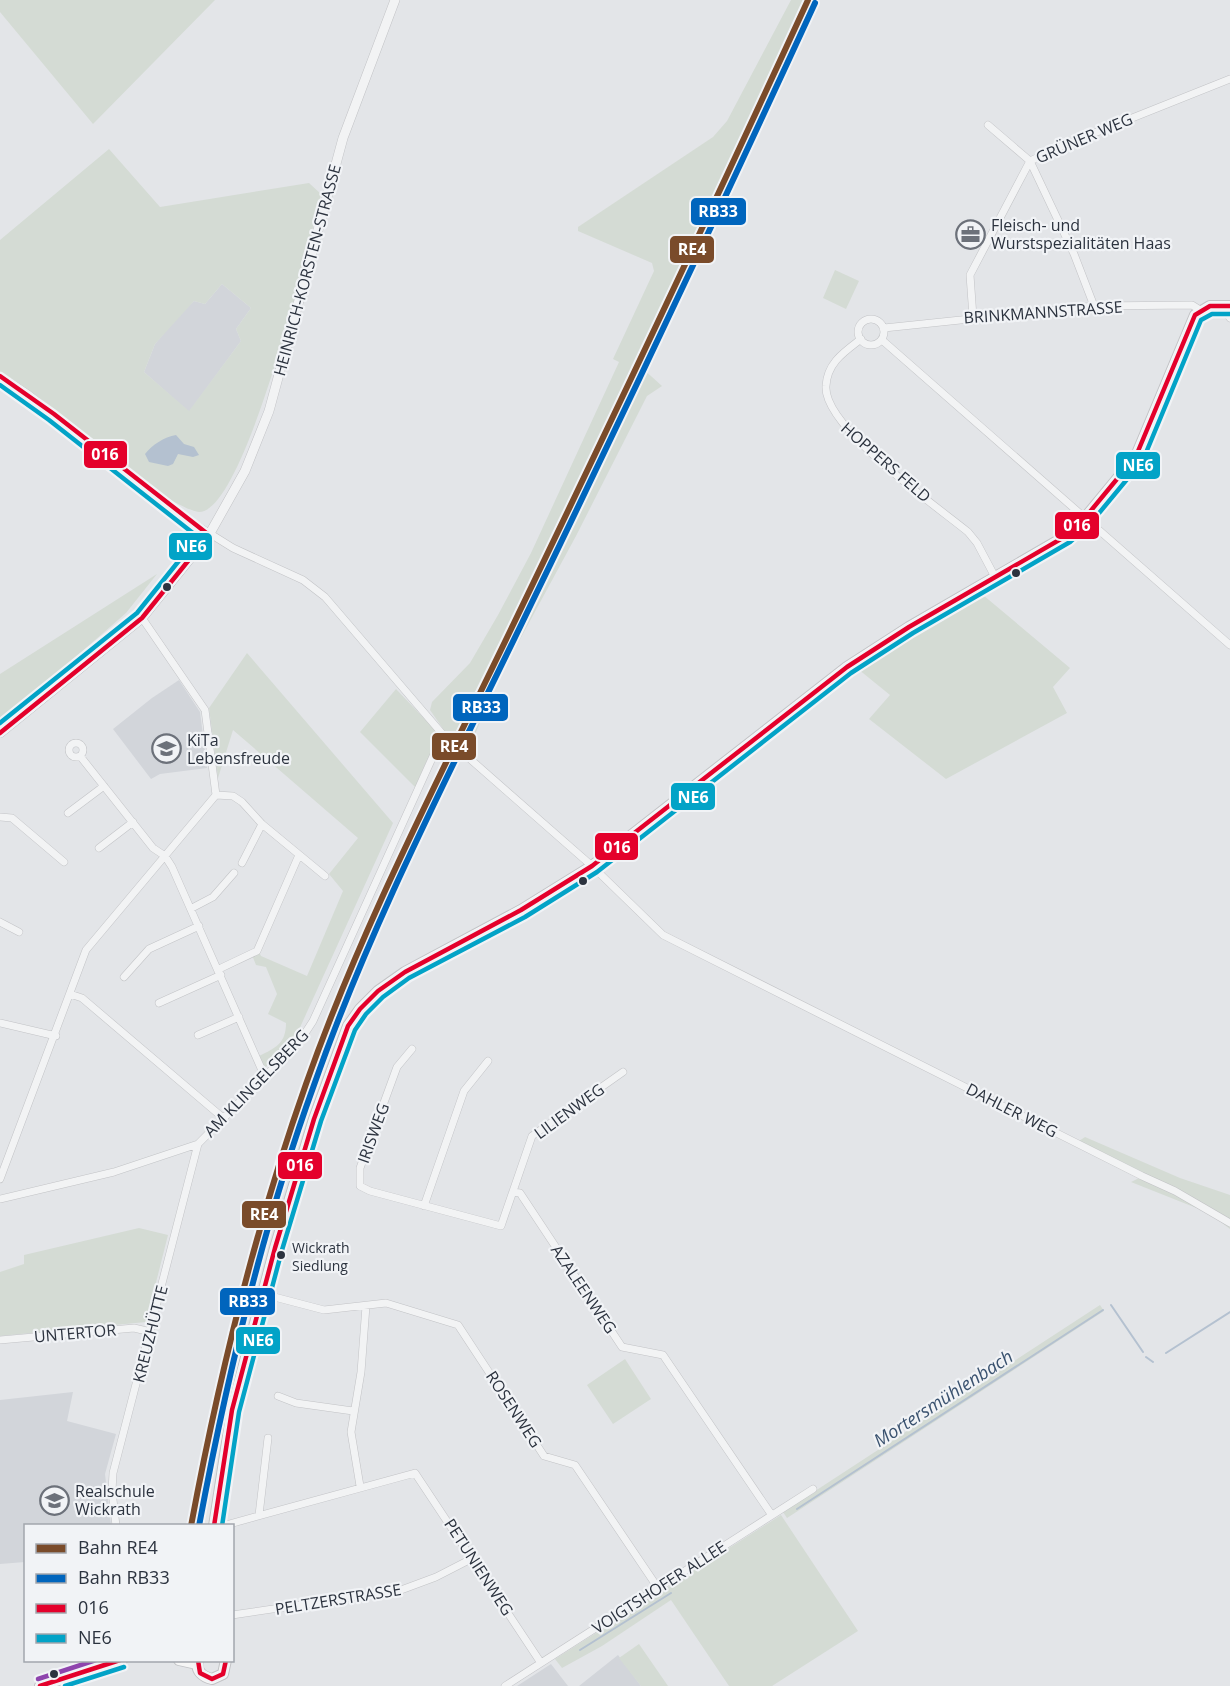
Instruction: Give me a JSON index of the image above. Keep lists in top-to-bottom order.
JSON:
{
  "streets": {
    "street": [
      "GRÜNER WEG",
      "HEINRICH-KORSTEN-STRASSE",
      "BRINKMANNSTRASSE",
      "HOPPERS FELD",
      "AM KLINGELSBERG",
      "DAHLER WEG",
      "LILIENWEG",
      "IRISWEG",
      "AZALEENWEG",
      "UNTERTOR",
      "KREUZHÜTTE",
      "ROSENWEG",
      "PETUNIENWEG",
      "VOIGTSHOFER ALLEE",
      "PELTZERSTRASSE"
    ]
  },
  "crossings": [
    ["GRÜNER WEG", "BRINKMANNSTRASSE"],
    ["HEINRICH-KORSTEN-STRASSE", "DAHLER WEG"],
    ["BRINKMANNSTRASSE", "HOPPERS FELD"],
    ["AM KLINGELSBERG", "DAHLER WEG"],
    ["AM KLINGELSBERG", "KREUZHÜTTE"],
    ["LILIENWEG", "IRISWEG"],
    ["LILIENWEG", "AZALEENWEG"],
    ["AZALEENWEG", "VOIGTSHOFER ALLEE"],
    ["UNTERTOR", "KREUZHÜTTE"],
    ["ROSENWEG", "VOIGTSHOFER ALLEE"],
    ["PETUNIENWEG", "VOIGTSHOFER ALLEE"],
    ["PETUNIENWEG", "PELTZERSTRASSE"]
  ],
  "water": ["Mortersmühlenbach"],
  "places": {
    "office": ["Fleisch- und Wurstspezialitäten Haas"],
    "school or university": ["KiTa Lebensfreude", "Realschule Wickrath"],
    "other": ["Wickrath Siedlung"]
  },
  "lines": [
    "rail line RE4",
    "rail line RB33",
    "transit line 016",
    "transit line NE6"
  ],
  "legend": [
    "Bahn RE4",
    "Bahn RB33",
    "016",
    "NE6"
  ]
}
